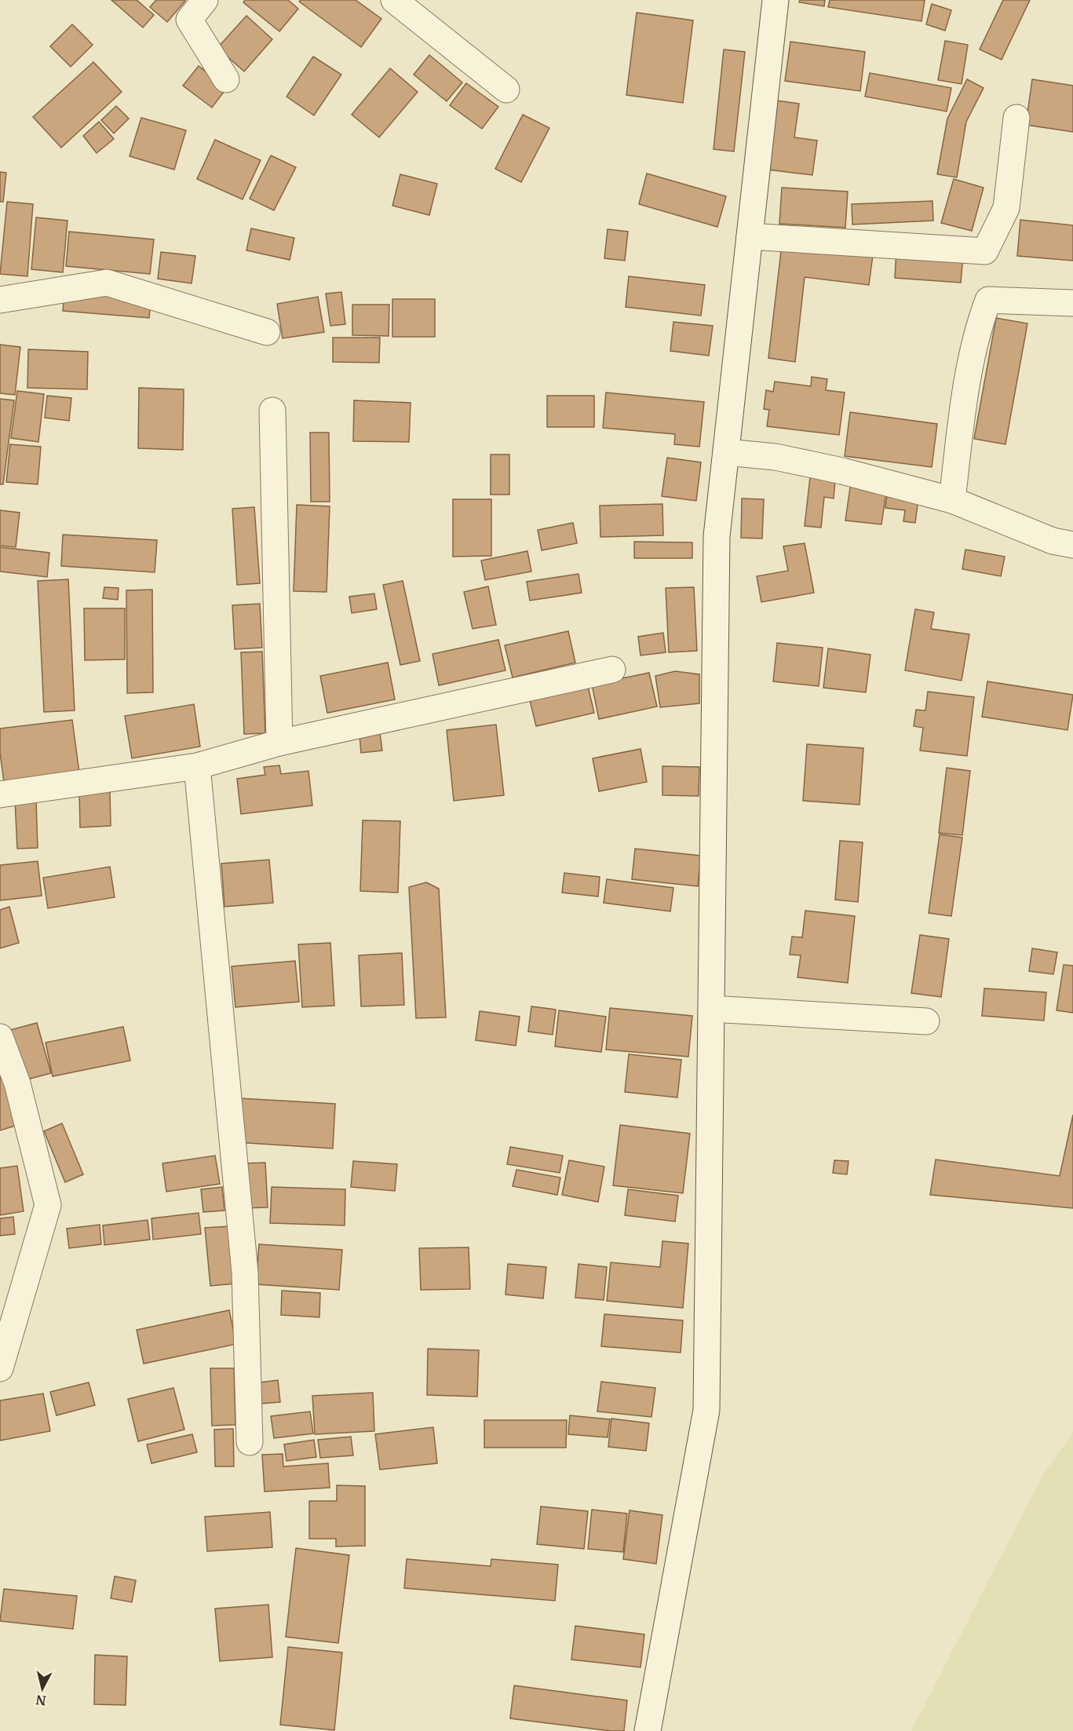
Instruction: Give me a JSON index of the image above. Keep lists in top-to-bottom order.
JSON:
{
  "north": "bottom"
}
